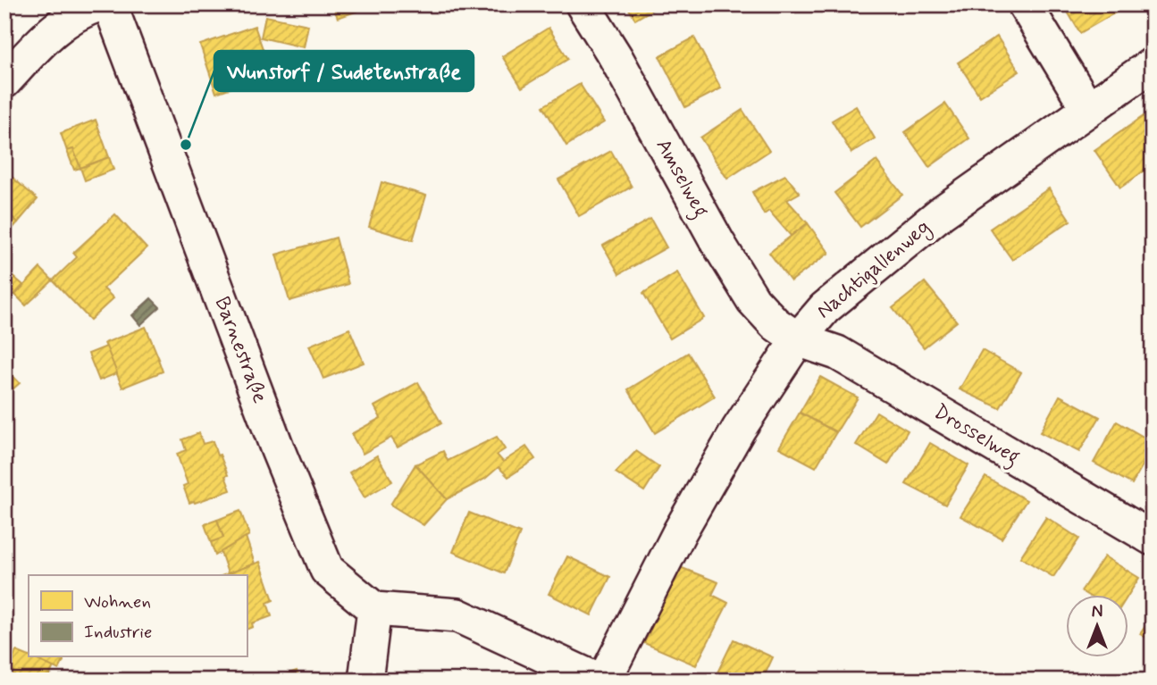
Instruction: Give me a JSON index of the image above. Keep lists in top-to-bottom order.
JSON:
{
  "streets": {
    "street": [
      "Amselweg",
      "Nachtigallenweg",
      "Barnestraße",
      "Drosselweg"
    ]
  },
  "crossings": [
    ["Amselweg", "Nachtigallenweg"],
    ["Amselweg", "Drosselweg"],
    ["Nachtigallenweg", "Drosselweg"]
  ],
  "places": ["Wunstorf / Sudetenstraße"],
  "legend": ["Wohnen", "Industrie"],
  "north": "top"
}
